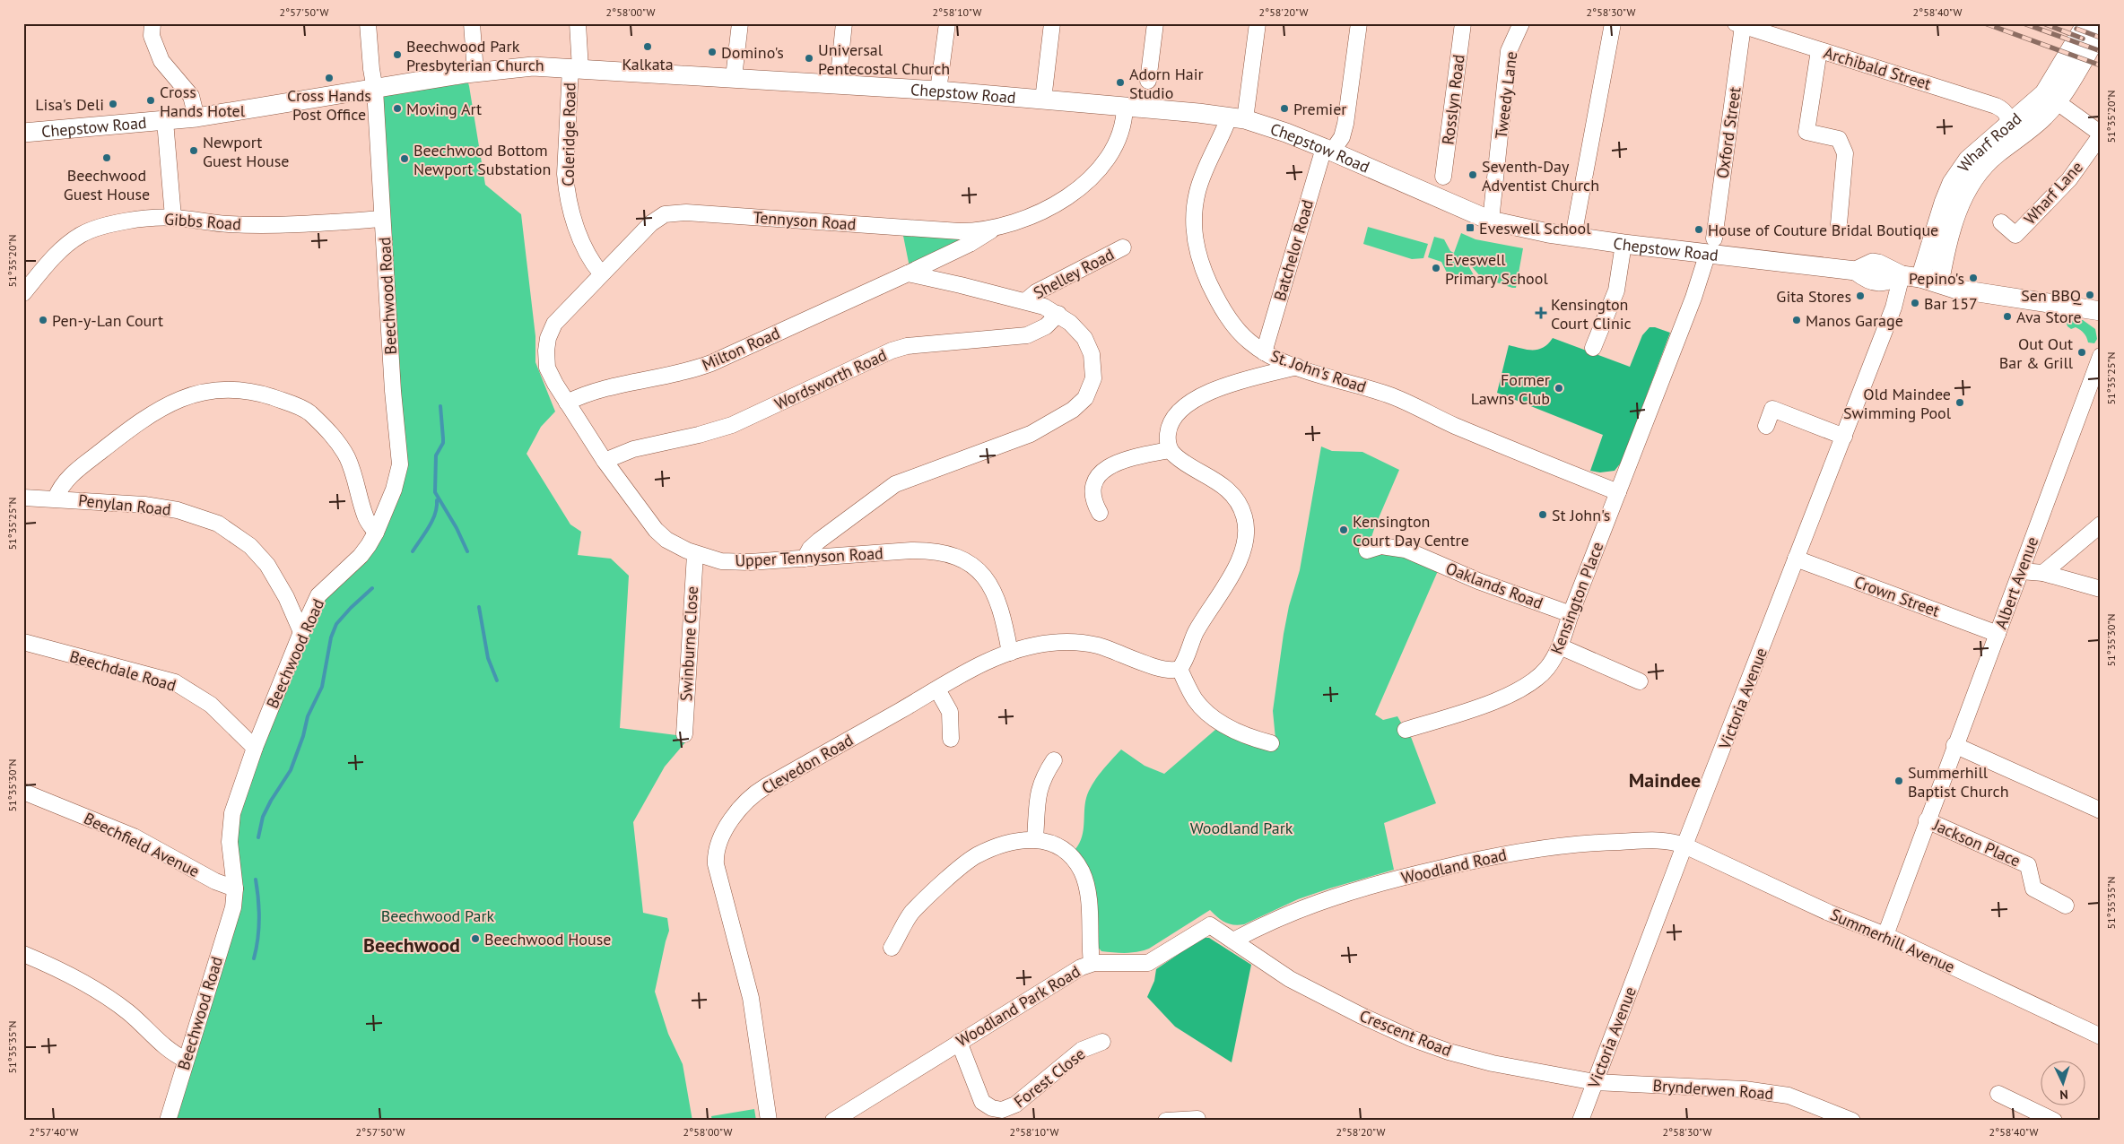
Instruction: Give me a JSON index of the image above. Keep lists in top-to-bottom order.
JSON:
{
  "streets": {
    "main road": ["Chepstow Road", "Wharf Road"],
    "street": [
      "Archibald Street",
      "Tweedy Lane",
      "Rosslyn Road",
      "Oxford Street",
      "Coleridge Road",
      "Wharf Lane",
      "Tennyson Road",
      "Gibbs Road",
      "Batchelor Road",
      "Shelley Road",
      "Beechwood Road",
      "Milton Road",
      "St. John's Road",
      "Wordsworth Road",
      "Penylan Road",
      "Upper Tennyson Road",
      "Albert Avenue",
      "Oaklands Road",
      "Crown Street",
      "Kensington Place",
      "Swinburne Close",
      "Beechdale Road",
      "Victoria Avenue",
      "Clevedon Road",
      "Jackson Place",
      "Beechfield Avenue",
      "Woodland Road",
      "Summerhill Avenue",
      "Woodland Park Road",
      "Crescent Road",
      "Forest Close",
      "Brynderwen Road"
    ]
  },
  "crossings": [
    ["Archibald Street", "Oxford Street"],
    ["Archibald Street", "Wharf Road"],
    ["Chepstow Road", "Tweedy Lane"],
    ["Chepstow Road", "Oxford Street"],
    ["Chepstow Road", "Coleridge Road"],
    ["Chepstow Road", "Wharf Road"],
    ["Chepstow Road", "Tennyson Road"],
    ["Chepstow Road", "Batchelor Road"],
    ["Chepstow Road", "Beechwood Road"],
    ["Chepstow Road", "St. John's Road"],
    ["Chepstow Road", "Kensington Place"],
    ["Chepstow Road", "Victoria Avenue"],
    ["Oxford Street", "Kensington Place"],
    ["Coleridge Road", "Tennyson Road"],
    ["Tennyson Road", "Milton Road"],
    ["Tennyson Road", "Upper Tennyson Road"],
    ["Gibbs Road", "Beechwood Road"],
    ["Batchelor Road", "St. John's Road"],
    ["Beechwood Road", "Penylan Road"],
    ["Beechwood Road", "Beechdale Road"],
    ["Beechwood Road", "Beechfield Avenue"],
    ["Milton Road", "Upper Tennyson Road"],
    ["St. John's Road", "Kensington Place"],
    ["Wordsworth Road", "Upper Tennyson Road"],
    ["Upper Tennyson Road", "Swinburne Close"],
    ["Upper Tennyson Road", "Clevedon Road"],
    ["Albert Avenue", "Crown Street"],
    ["Albert Avenue", "Jackson Place"],
    ["Albert Avenue", "Summerhill Avenue"],
    ["Oaklands Road", "Kensington Place"],
    ["Crown Street", "Victoria Avenue"],
    ["Victoria Avenue", "Woodland Road"],
    ["Victoria Avenue", "Summerhill Avenue"],
    ["Victoria Avenue", "Crescent Road"],
    ["Victoria Avenue", "Brynderwen Road"],
    ["Woodland Road", "Summerhill Avenue"],
    ["Woodland Road", "Woodland Park Road"],
    ["Woodland Road", "Crescent Road"],
    ["Woodland Park Road", "Crescent Road"],
    ["Woodland Park Road", "Forest Close"],
    ["Crescent Road", "Brynderwen Road"]
  ],
  "districts": ["Maindee", "Beechwood"],
  "parks": ["Woodland Park", "Beechwood Park"],
  "places": {
    "other": [
      "Kalkata",
      "Domino's",
      "Beechwood Park Presbyterian Church",
      "Universal Pentecostal Church",
      "Cross Hands Post Office",
      "Adorn Hair Studio",
      "Cross Hands Hotel",
      "Lisa's Deli",
      "Moving Art",
      "Premier",
      "Newport Guest House",
      "Beechwood Guest House",
      "Beechwood Bottom Newport Substation",
      "Seventh-Day Adventist Church",
      "House of Couture Bridal Boutique",
      "Eveswell Primary School",
      "Pepino's",
      "Sen BBQ",
      "Gita Stores",
      "Bar 157",
      "Ava Store",
      "Pen-y-Lan Court",
      "Manos Garage",
      "Out Out Bar & Grill",
      "Former Lawns Club",
      "Old Maindee Swimming Pool",
      "St John's",
      "Kensington Court Day Centre",
      "Summerhill Baptist Church",
      "Beechwood House"
    ],
    "transit": ["Eveswell School"],
    "health": ["Kensington Court Clinic"]
  },
  "north": "bottom",
  "coordinates": [
    "2°57'50\"W",
    "2°58'00\"W",
    "2°58'10\"W",
    "2°58'20\"W",
    "2°58'30\"W",
    "2°58'40\"W",
    "51°35'20\"N",
    "51°35'25\"N",
    "51°35'30\"N",
    "51°35'35\"N",
    "2°57'40\"W"
  ]
}
